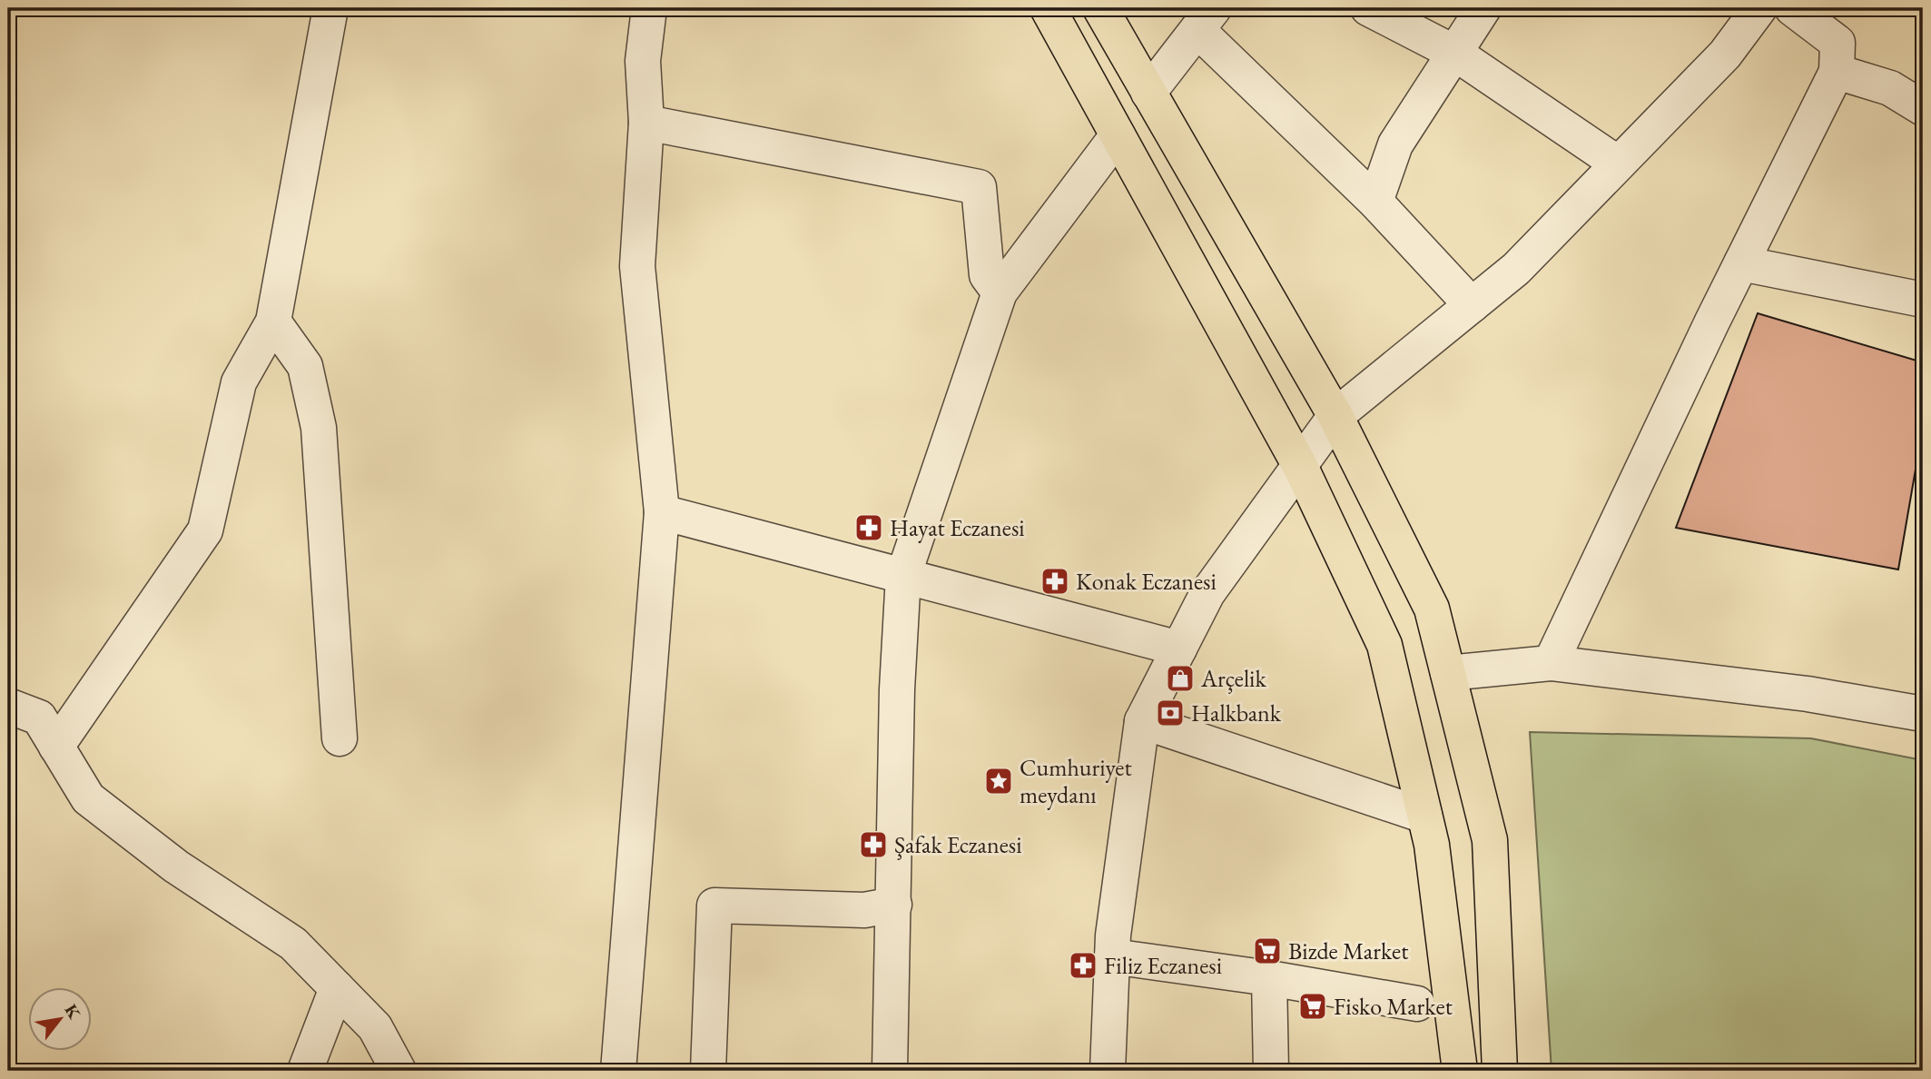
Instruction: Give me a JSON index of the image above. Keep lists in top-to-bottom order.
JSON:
{
  "places": {
    "pharmacy": [
      "Hayat Eczanesi",
      "Konak Eczanesi",
      "Şafak Eczanesi",
      "Filiz Eczanesi"
    ],
    "shop": ["Arçelik"],
    "bank": ["Halkbank"],
    "place": ["Cumhuriyet meydanı"],
    "supermarket": ["Bizde Market", "Fisko Market"]
  },
  "north": "top right"
}
